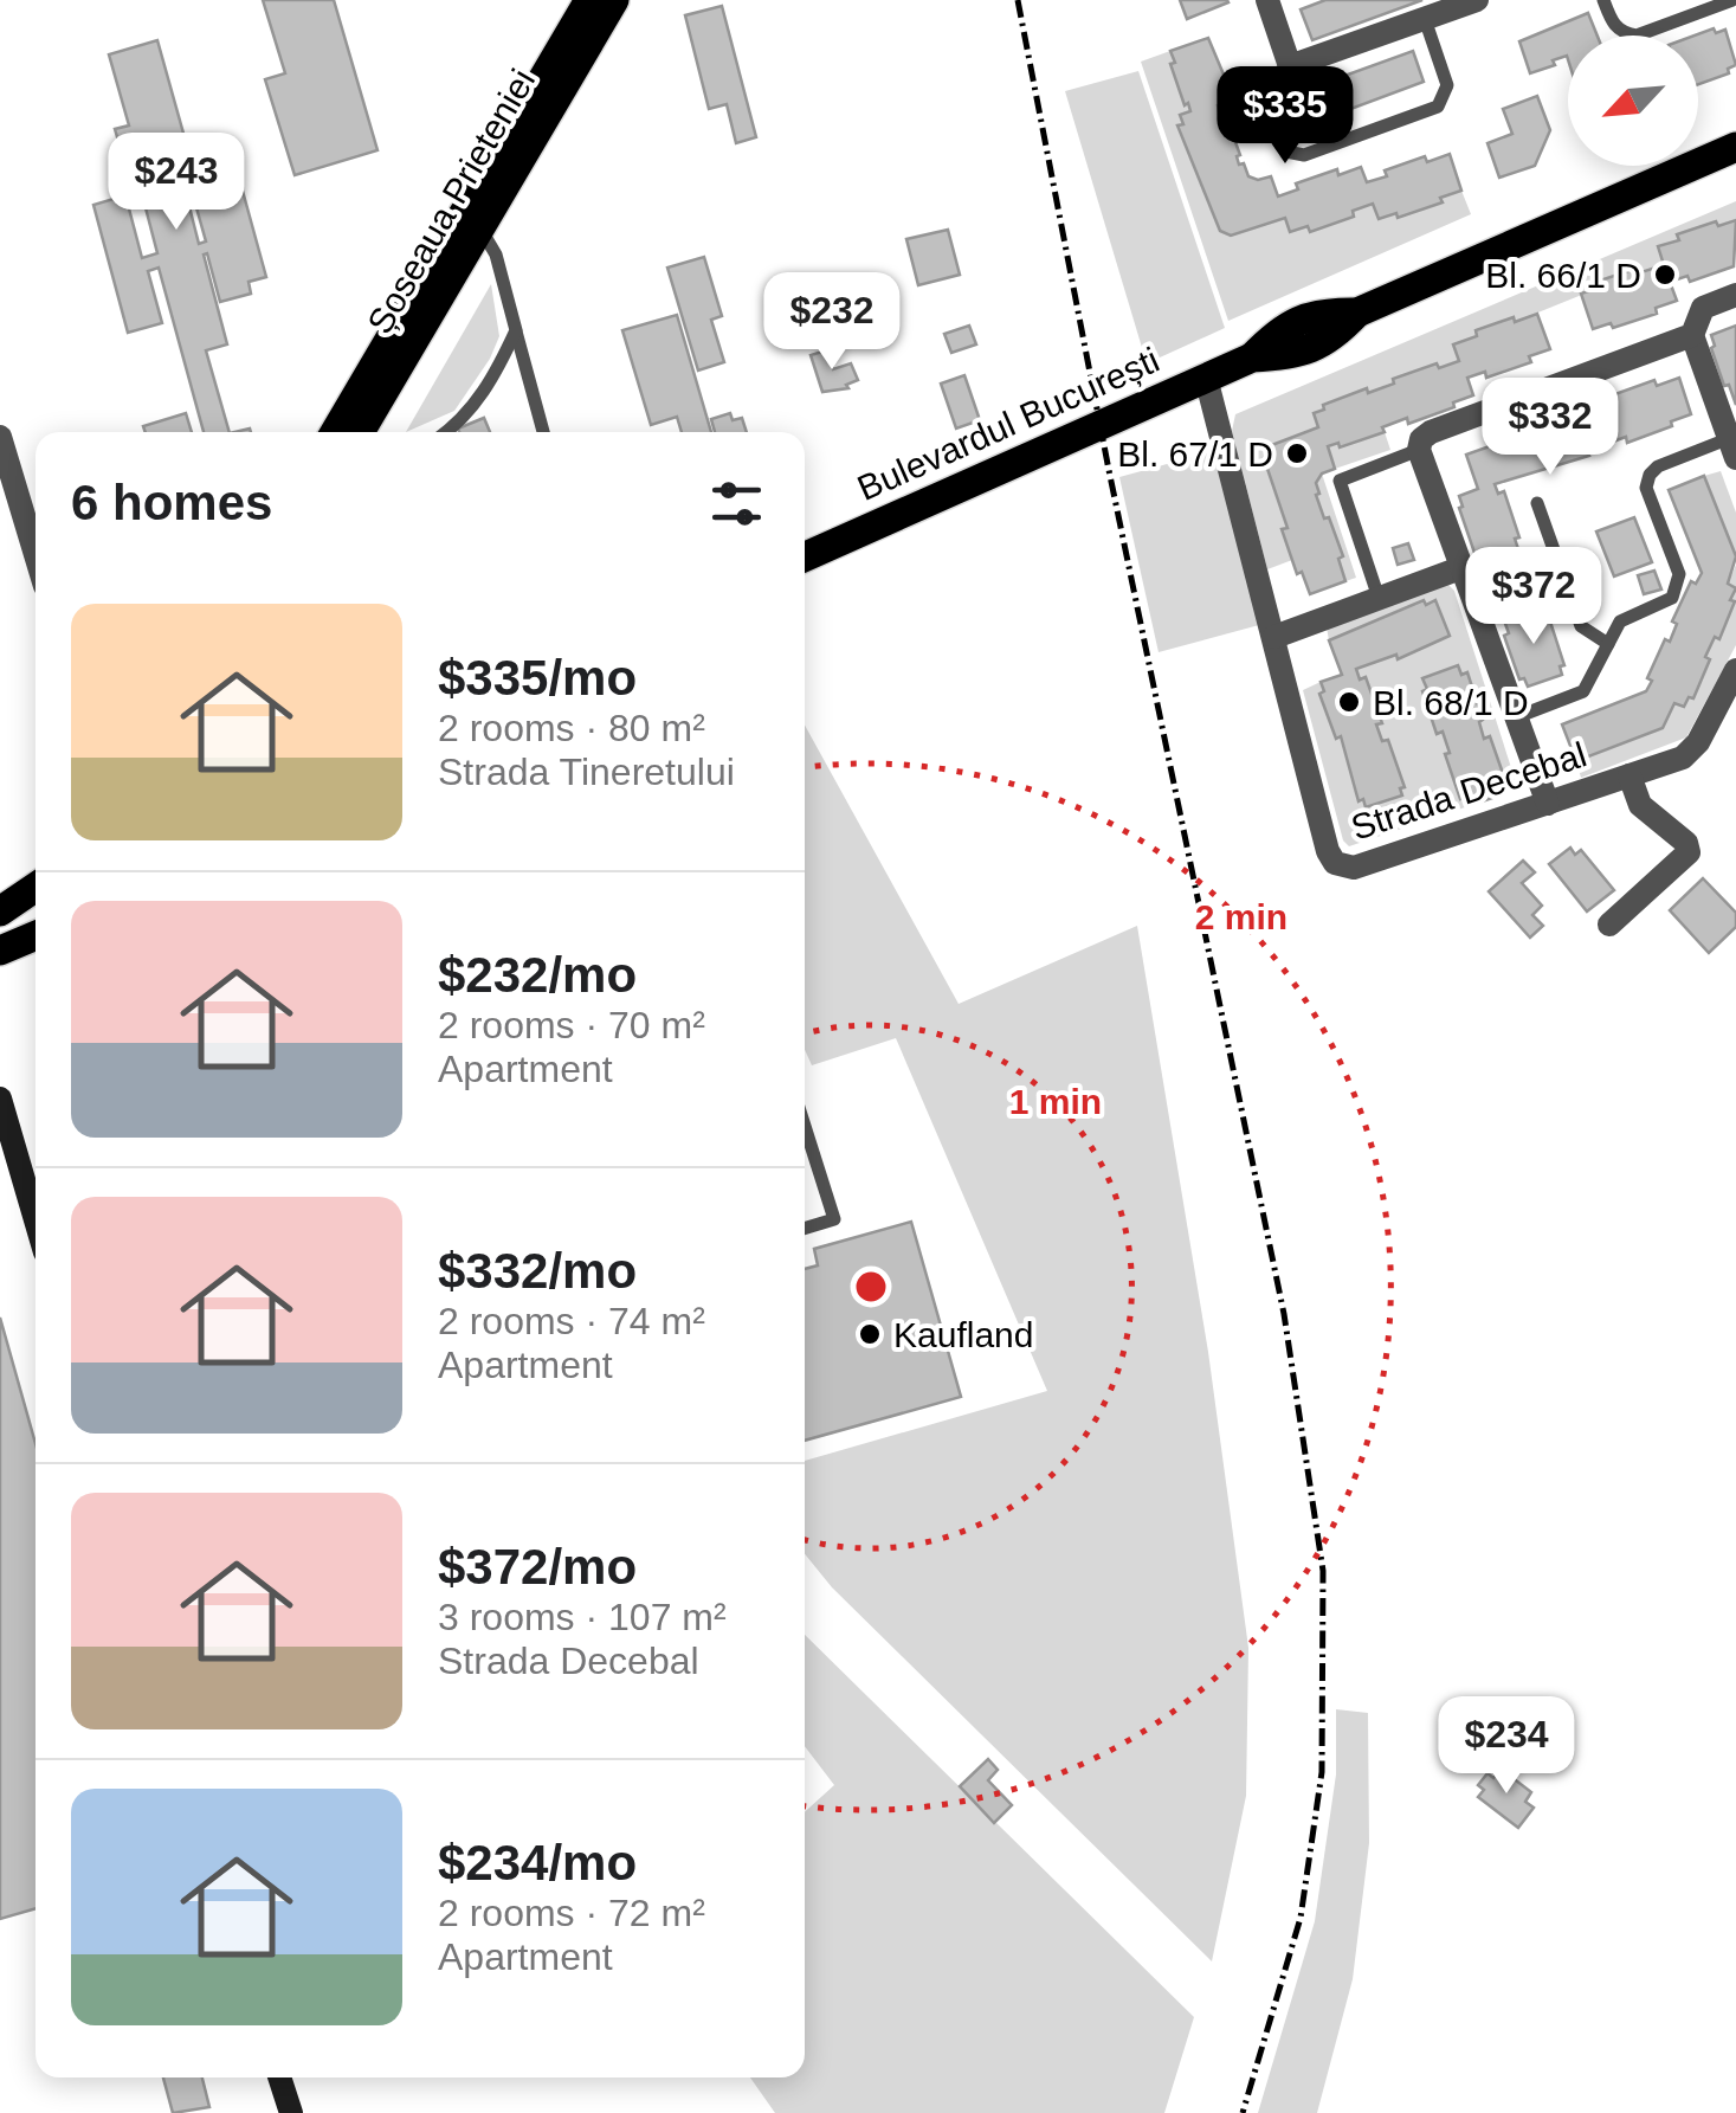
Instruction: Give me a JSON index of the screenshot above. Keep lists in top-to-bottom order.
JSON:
{
  "streets": {
    "main road": ["Șoseaua Prieteniei", "Bulevardul București"],
    "street": ["Strada Decebal"]
  },
  "crossings": [
    ["Bulevardul București", "Strada Decebal"]
  ],
  "places": [
    "Bl. 66/1 D",
    "Bl. 67/1 D",
    "Bl. 68/1 D",
    "Kaufland"
  ],
  "north": "bottom left",
  "page": {
    "price": [
      "$335",
      "$243",
      "$232",
      "$332",
      "$372",
      "$234"
    ],
    "heading": "6 homes",
    "list": [
      {
        "name": "$335/mo",
        "note": "2 rooms · 80 m² · Strada Tineretului"
      },
      {
        "name": "$232/mo",
        "note": "2 rooms · 70 m² · Apartment"
      },
      {
        "name": "$332/mo",
        "note": "2 rooms · 74 m² · Apartment"
      },
      {
        "name": "$372/mo",
        "note": "3 rooms · 107 m² · Strada Decebal"
      },
      {
        "name": "$234/mo",
        "note": "2 rooms · 72 m² · Apartment"
      }
    ]
  },
  "rings": ["2 min", "1 min"]
}
